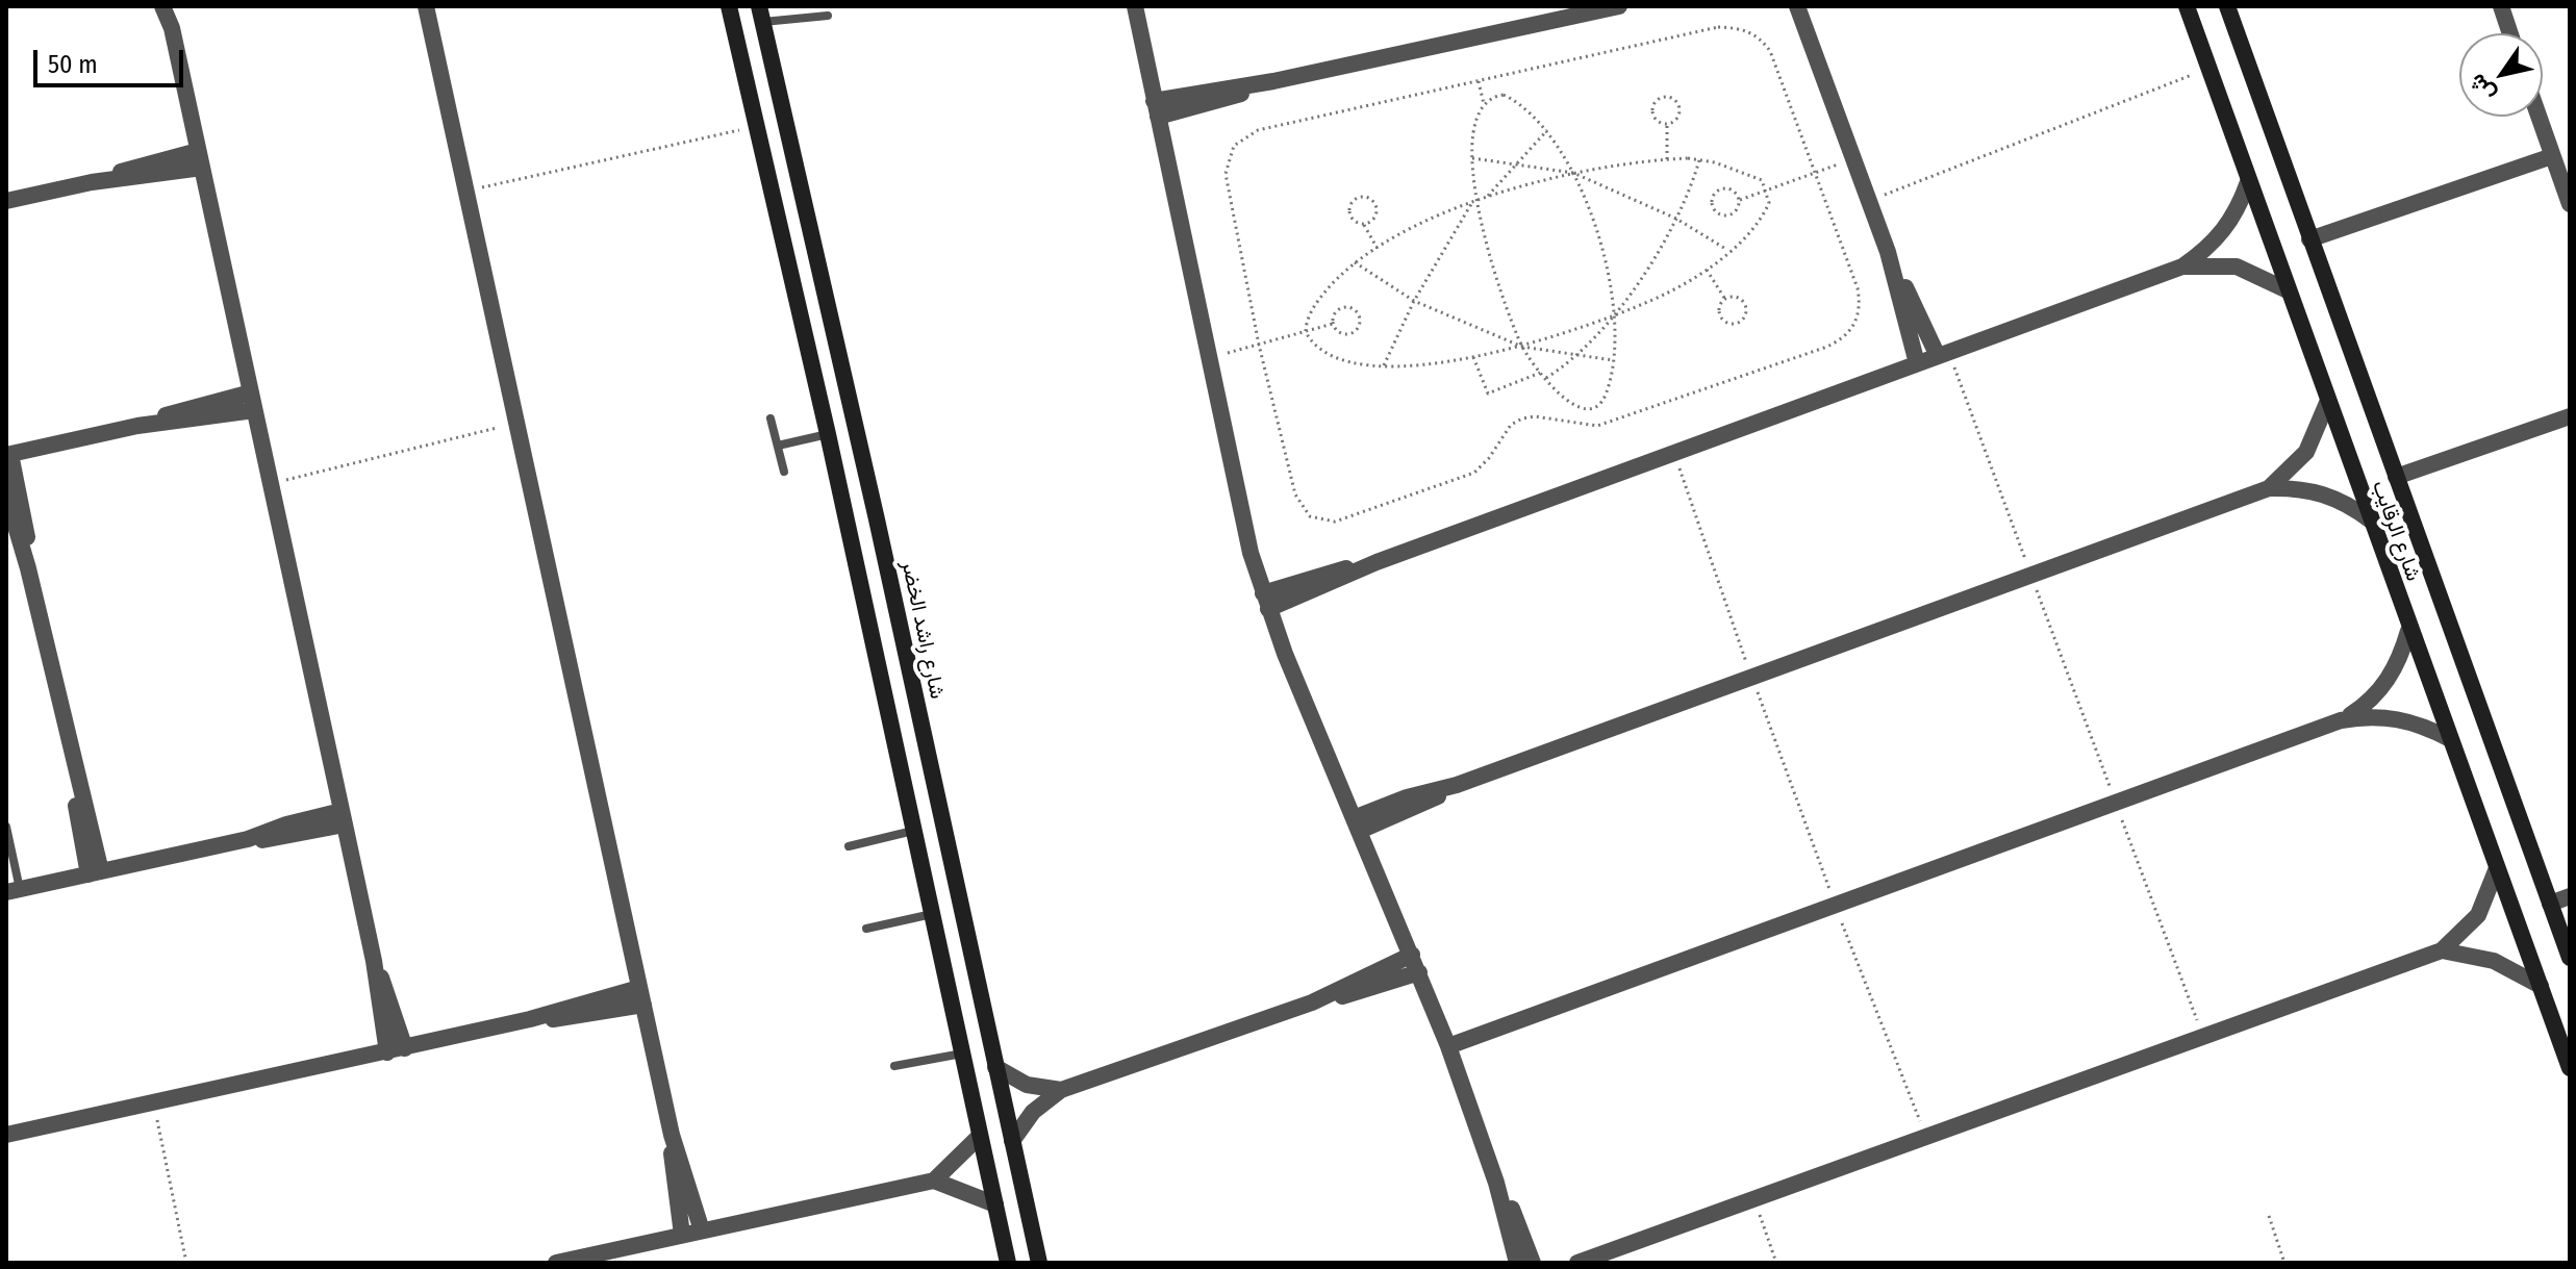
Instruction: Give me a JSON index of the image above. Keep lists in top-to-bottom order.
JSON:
{
  "streets": {
    "street": ["شارع الرقايب", "شارع راشد الخضر"]
  },
  "scale_bar": "50 m",
  "north": "bottom left"
}
